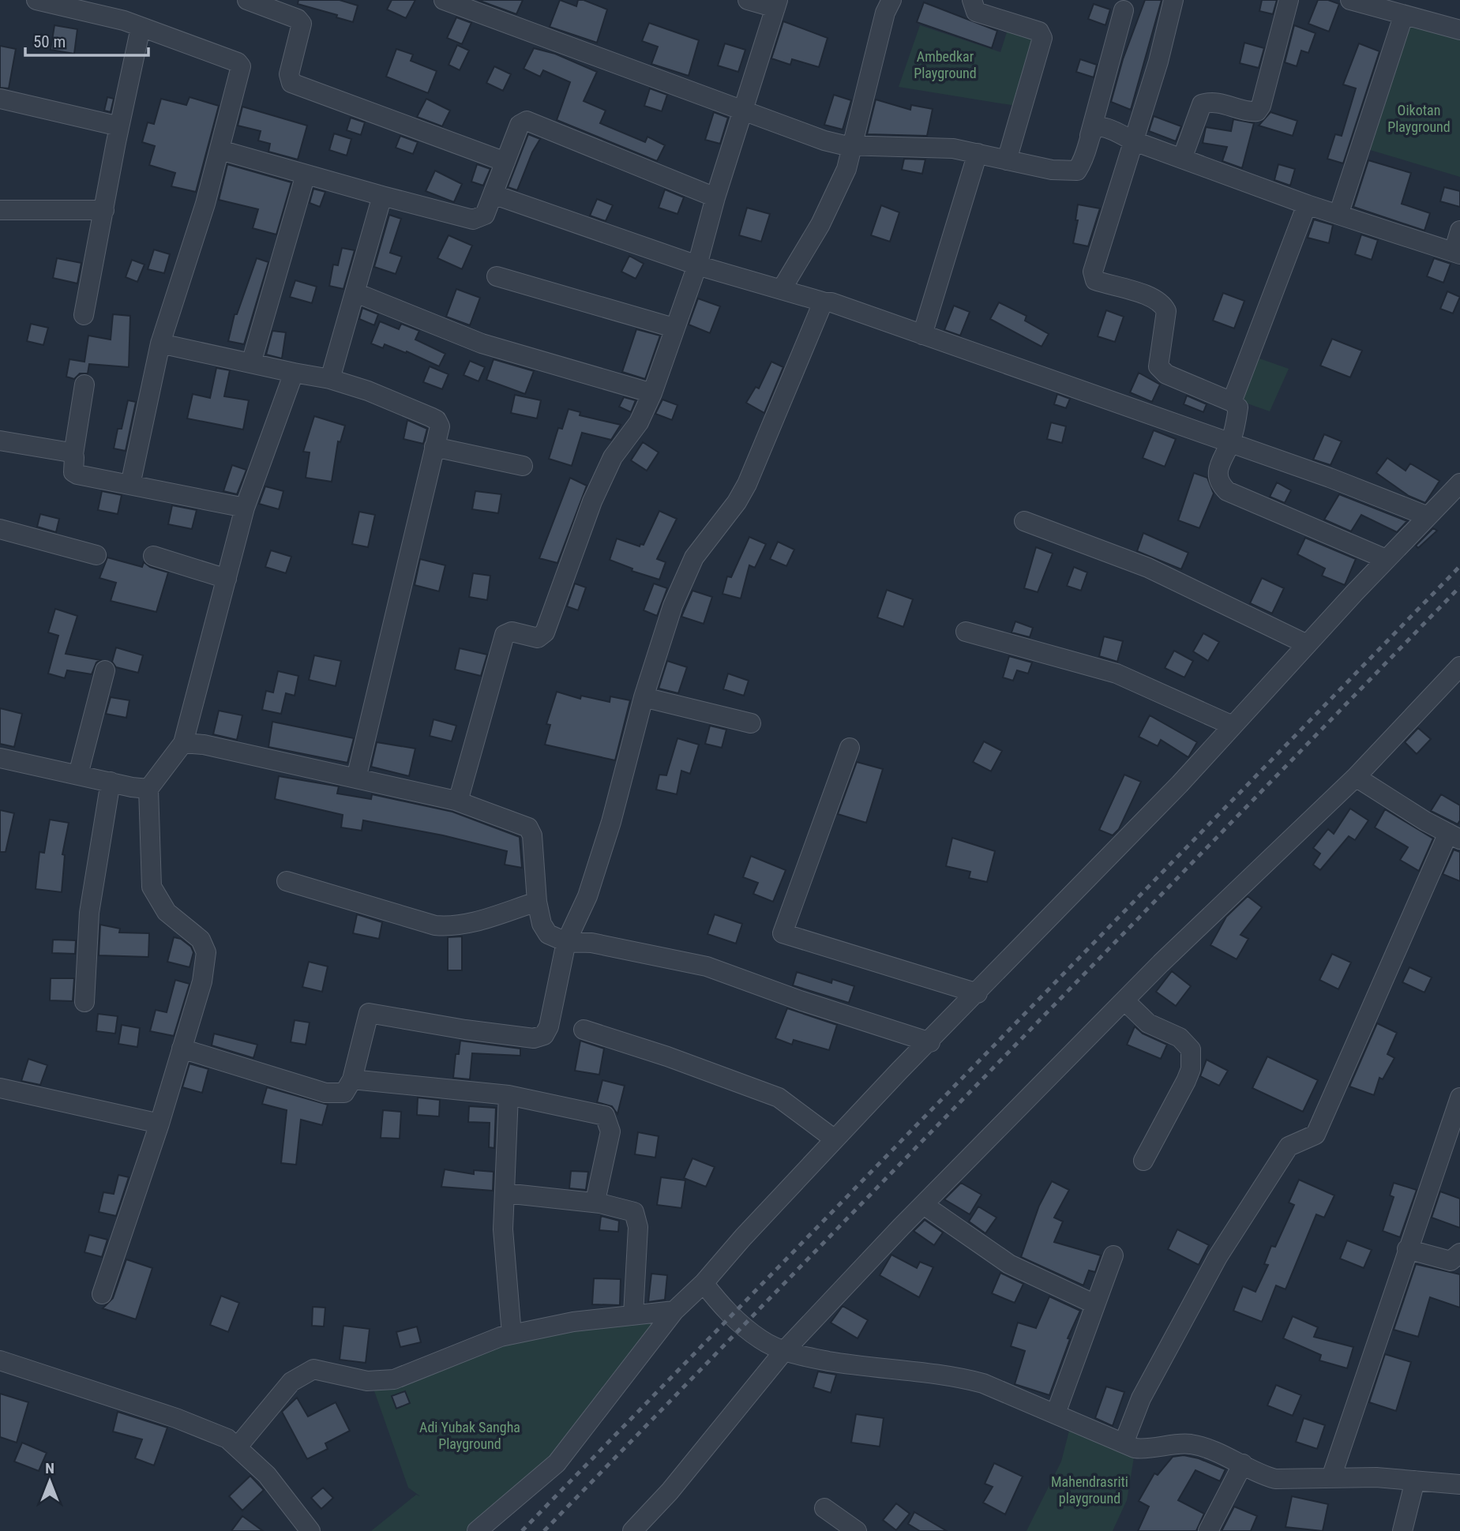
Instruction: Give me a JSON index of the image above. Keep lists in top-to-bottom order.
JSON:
{
  "parks": [
    "Ambedkar Playground",
    "Oikotan Playground",
    "Adi Yubak Sangha Playground",
    "Mahendrasriti playground"
  ],
  "scale_bar": "50 m",
  "north": "top"
}
